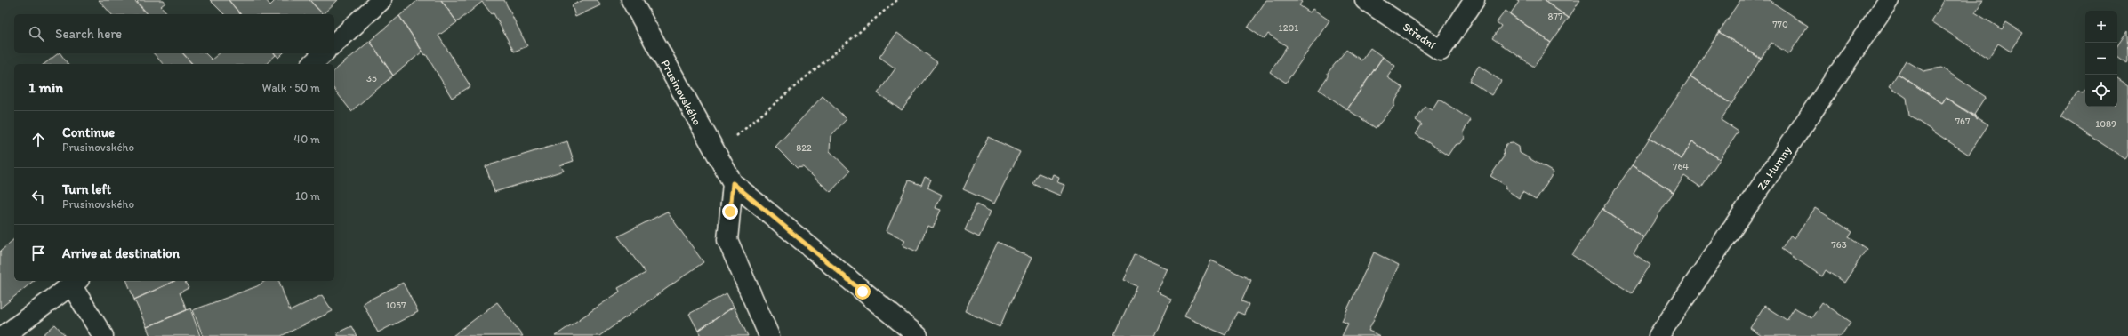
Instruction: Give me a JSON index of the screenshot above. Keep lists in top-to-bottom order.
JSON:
{
  "streets": {
    "street": ["Střední", "Prusinovského", "Za Humny"]
  },
  "house_numbers": [
    "877",
    "770",
    "1201",
    "35",
    "767",
    "1089",
    "822",
    "764",
    "763",
    "1057"
  ],
  "page": {
    "map_buttons": ["+", "−"],
    "search": "Search here",
    "heading": ["1 min", "Walk · 50 m"],
    "list": [
      ["Continue", "Prusinovského", "40 m"],
      ["Turn left", "Prusinovského", "10 m"],
      "Arrive at destination"
    ]
  }
}
